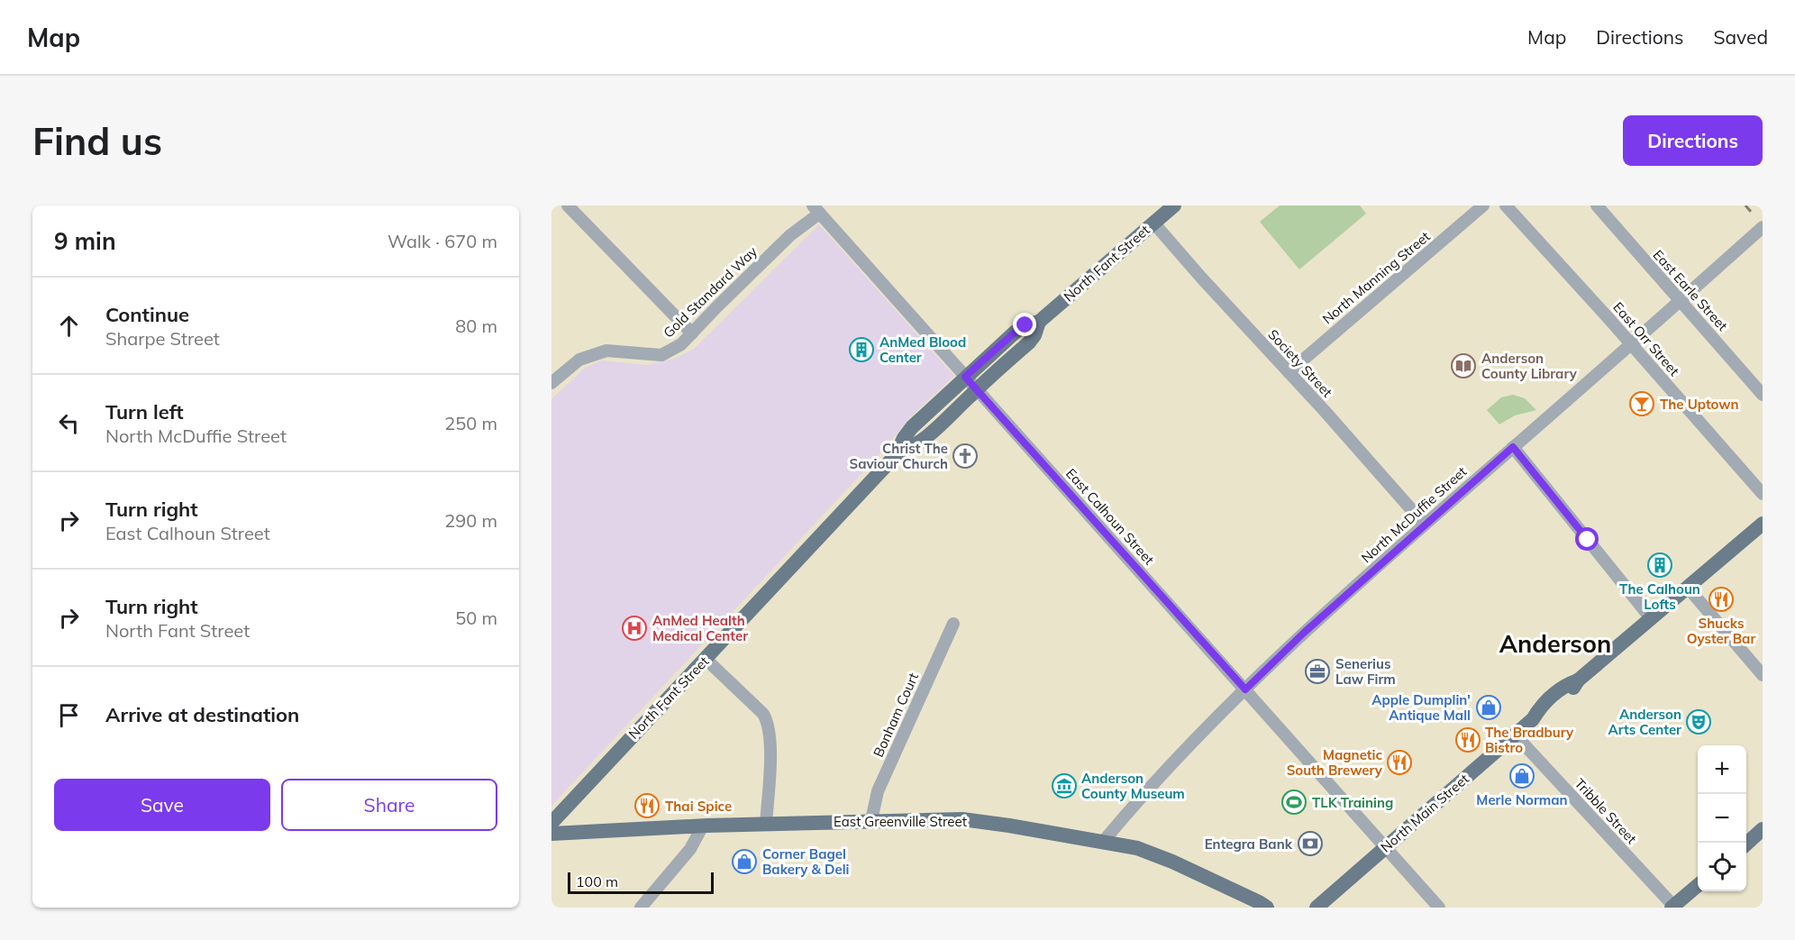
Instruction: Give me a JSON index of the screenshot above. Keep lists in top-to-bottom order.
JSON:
{
  "streets": {
    "main road": ["North Fant Street", "North Main Street", "East Greenville Street"],
    "street": [
      "North Manning Street",
      "East Earle Street",
      "Gold Standard Way",
      "East Orr Street",
      "Society Street",
      "North McDuffie Street",
      "East Calhoun Street",
      "Bonham Court",
      "Tribble Street"
    ]
  },
  "crossings": [
    ["North Fant Street", "Society Street"],
    ["North Fant Street", "East Calhoun Street"],
    ["North Manning Street", "Society Street"],
    ["East Earle Street", "North McDuffie Street"],
    ["Gold Standard Way", "East Calhoun Street"],
    ["East Orr Street", "North McDuffie Street"],
    ["Society Street", "North McDuffie Street"],
    ["North McDuffie Street", "East Calhoun Street"],
    ["North McDuffie Street", "East Greenville Street"],
    ["East Calhoun Street", "North Main Street"],
    ["Bonham Court", "East Greenville Street"],
    ["Tribble Street", "North Main Street"]
  ],
  "districts": ["Anderson"],
  "places": {
    "building": ["AnMed Blood Center", "The Calhoun Lofts"],
    "library": ["Anderson County Library"],
    "bar": ["The Uptown"],
    "church": ["Christ The Saviour Church"],
    "restaurant": [
      "Shucks Oyster Bar",
      "The Bradbury Bistro",
      "Magnetic South Brewery",
      "Thai Spice"
    ],
    "hospital": ["AnMed Health Medical Center"],
    "office": ["Senerius Law Firm"],
    "shop": ["Apple Dumplin' Antique Mall", "Merle Norman", "Corner Bagel Bakery & Deli"],
    "theatre": ["Anderson Arts Center"],
    "museum": ["Anderson County Museum"],
    "sports": ["TLK Training"],
    "bank": ["Entegra Bank"]
  },
  "scale_bar": "100 m",
  "page": {
    "header": "Map",
    "nav": ["Map", "Directions", "Saved"],
    "buttons": [
      "Directions",
      ["Save", "Share"]
    ],
    "title": "Find us",
    "heading": ["9 min", "Walk · 670 m"],
    "list": [
      ["Continue", "Sharpe Street", "80 m"],
      ["Turn left", "North McDuffie Street", "250 m"],
      ["Turn right", "East Calhoun Street", "290 m"],
      ["Turn right", "North Fant Street", "50 m"],
      "Arrive at destination"
    ],
    "map_buttons": ["+", "−"],
    "scale": "100 m"
  }
}
